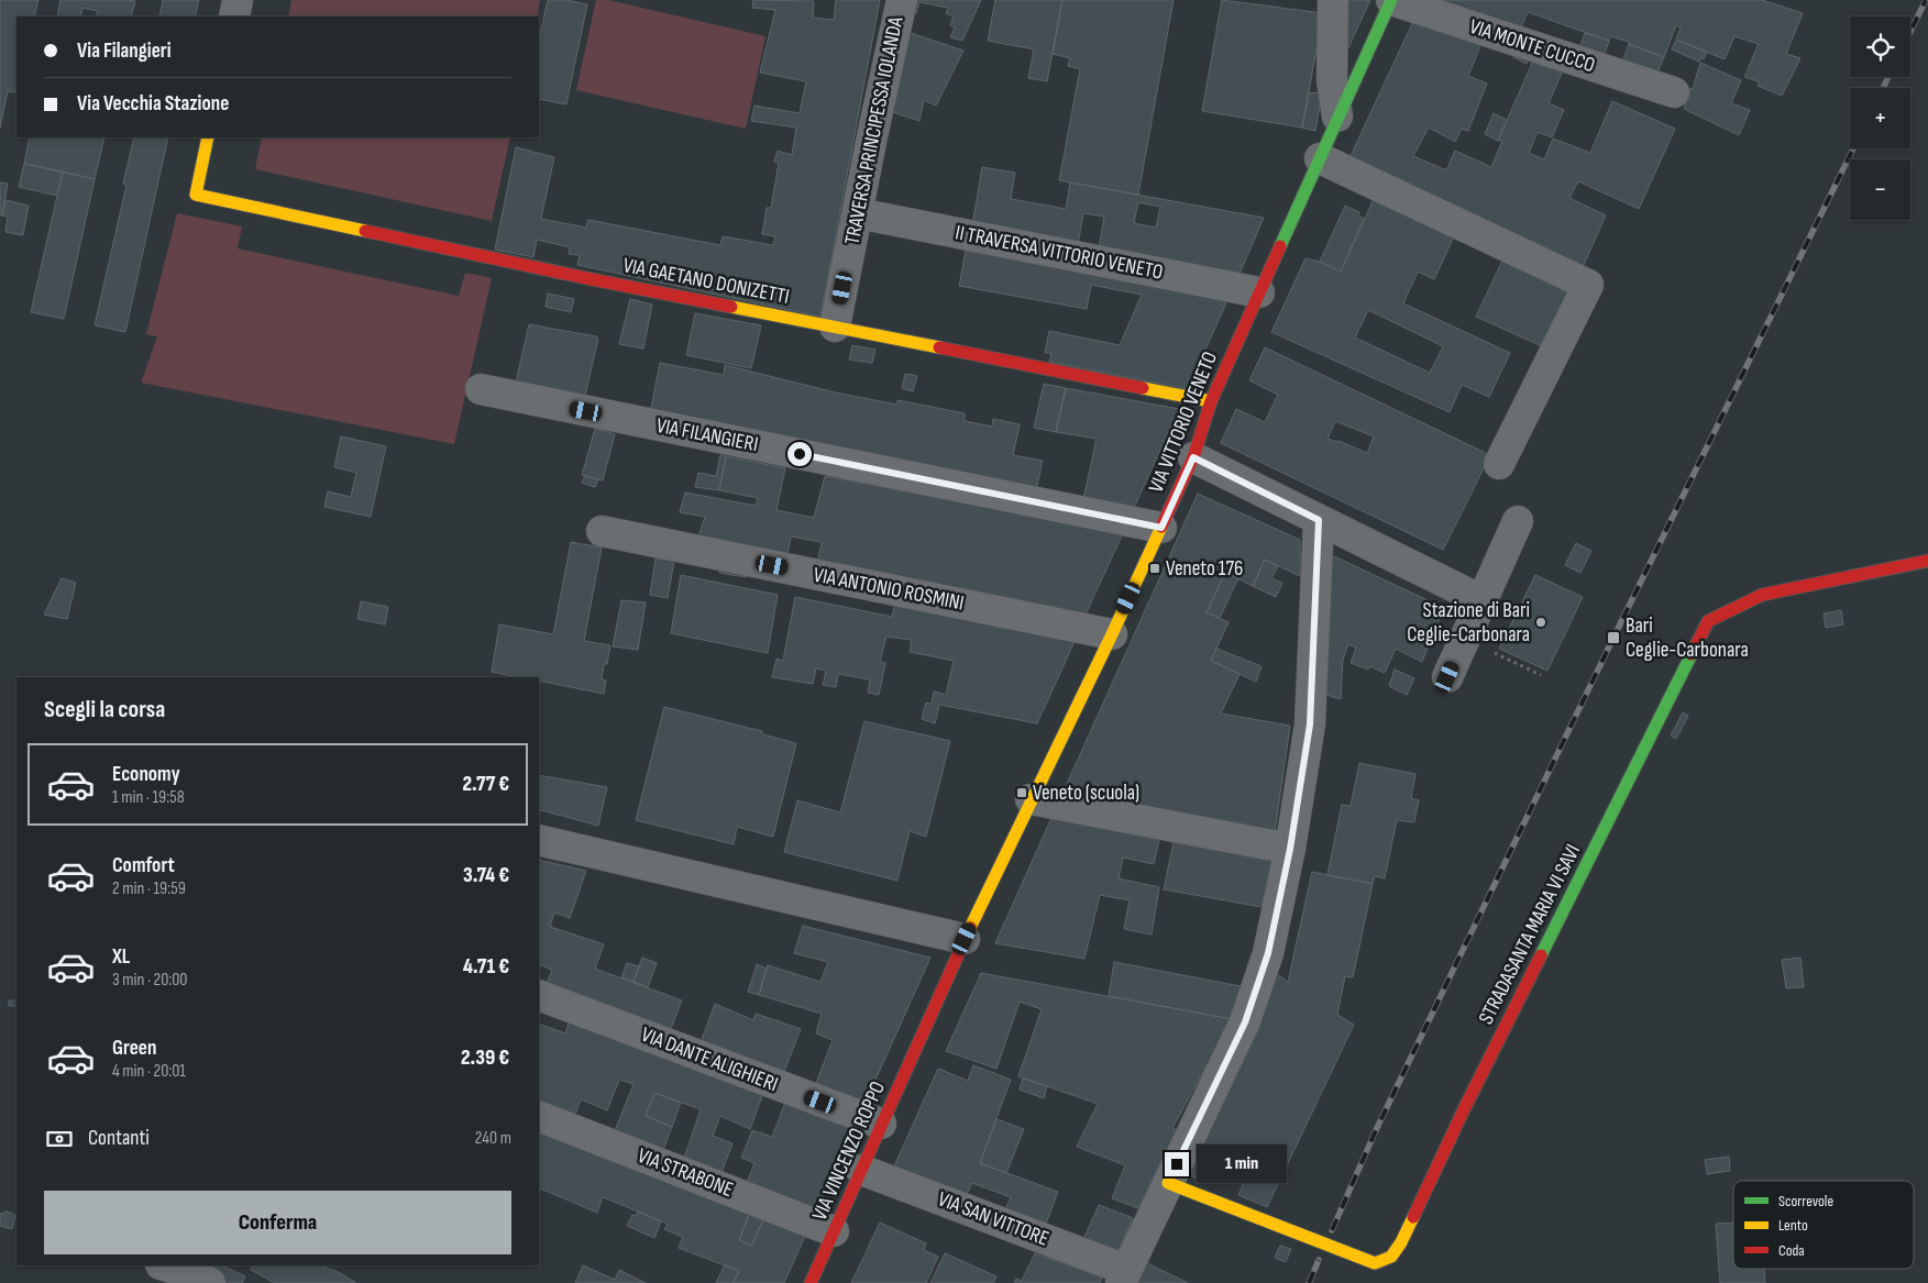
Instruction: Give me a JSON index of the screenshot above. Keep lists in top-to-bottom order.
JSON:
{
  "streets": {
    "street": [
      "VIA MONTE CUCCO",
      "TRAVERSA PRINCIPESSA IOLANDA",
      "II TRAVERSA VITTORIO VENETO",
      "VIA GAETANO DONIZETTI",
      "VIA VITTORIO VENETO",
      "VIA FILANGIERI",
      "VIA ANTONIO ROSMINI",
      "STRADASANTA MARIA VI SAVI",
      "VIA DANTE ALIGHIERI",
      "VIA VINCENZO ROPPO",
      "VIA STRABONE",
      "VIA SAN VITTORE"
    ]
  },
  "crossings": [
    ["VIA MONTE CUCCO", "VIA VITTORIO VENETO"],
    ["TRAVERSA PRINCIPESSA IOLANDA", "II TRAVERSA VITTORIO VENETO"],
    ["TRAVERSA PRINCIPESSA IOLANDA", "VIA GAETANO DONIZETTI"],
    ["II TRAVERSA VITTORIO VENETO", "VIA VITTORIO VENETO"],
    ["VIA GAETANO DONIZETTI", "VIA VITTORIO VENETO"],
    ["VIA VITTORIO VENETO", "VIA FILANGIERI"],
    ["VIA VITTORIO VENETO", "VIA ANTONIO ROSMINI"],
    ["VIA VITTORIO VENETO", "VIA VINCENZO ROPPO"],
    ["VIA DANTE ALIGHIERI", "VIA VINCENZO ROPPO"],
    ["VIA VINCENZO ROPPO", "VIA STRABONE"],
    ["VIA VINCENZO ROPPO", "VIA SAN VITTORE"]
  ],
  "places": {
    "transit": ["Veneto 176", "Bari Ceglie-Carbonara", "Veneto (scuola)"],
    "other": ["Stazione di Bari Ceglie-Carbonara"]
  },
  "legend": ["Scorrevole", "Lento", "Coda"],
  "page": {
    "map_buttons": ["+", "−"],
    "banner": ["Via Filangieri", "Via Vecchia Stazione"],
    "heading": "Scegli la corsa",
    "list": [
      {
        "name": "Economy",
        "note": "1 min · 19:58",
        "value": "2.77 €"
      },
      {
        "name": "Comfort",
        "note": "2 min · 19:59",
        "value": "3.74 €"
      },
      {
        "name": "XL",
        "note": "3 min · 20:00",
        "value": "4.71 €"
      },
      {
        "name": "Green",
        "note": "4 min · 20:01",
        "value": "2.39 €"
      }
    ],
    "pay": ["Contanti", "240 m"],
    "bubble": "1 min",
    "buttons": "Conferma"
  }
}
